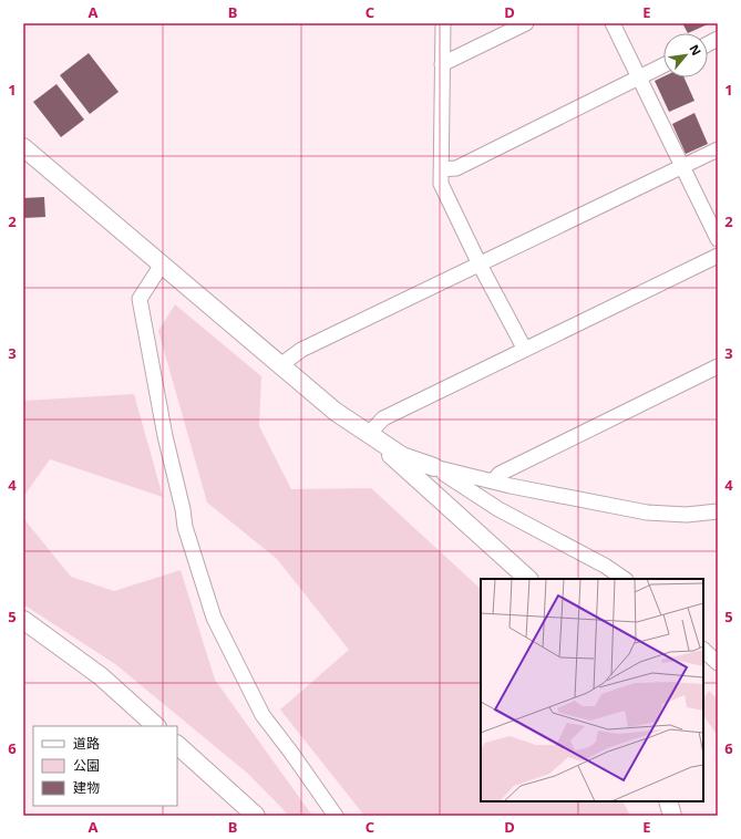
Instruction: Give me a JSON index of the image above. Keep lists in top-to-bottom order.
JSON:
{
  "legend": ["道路", "公園", "建物"],
  "north": "top right",
  "grid": {
    "columns": [
      "A",
      "B",
      "C",
      "D",
      "E"
    ],
    "rows": [
      "1",
      "2",
      "3",
      "4",
      "5",
      "6"
    ]
  }
}
